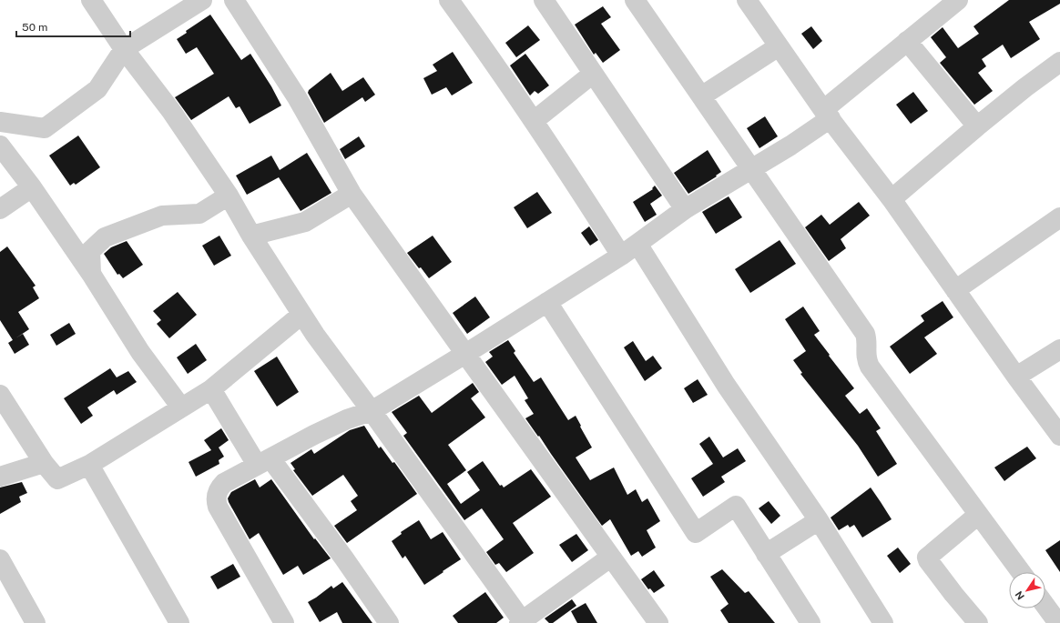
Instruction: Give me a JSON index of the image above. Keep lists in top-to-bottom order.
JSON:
{
  "scale_bar": "50 m",
  "north": "bottom left"
}
